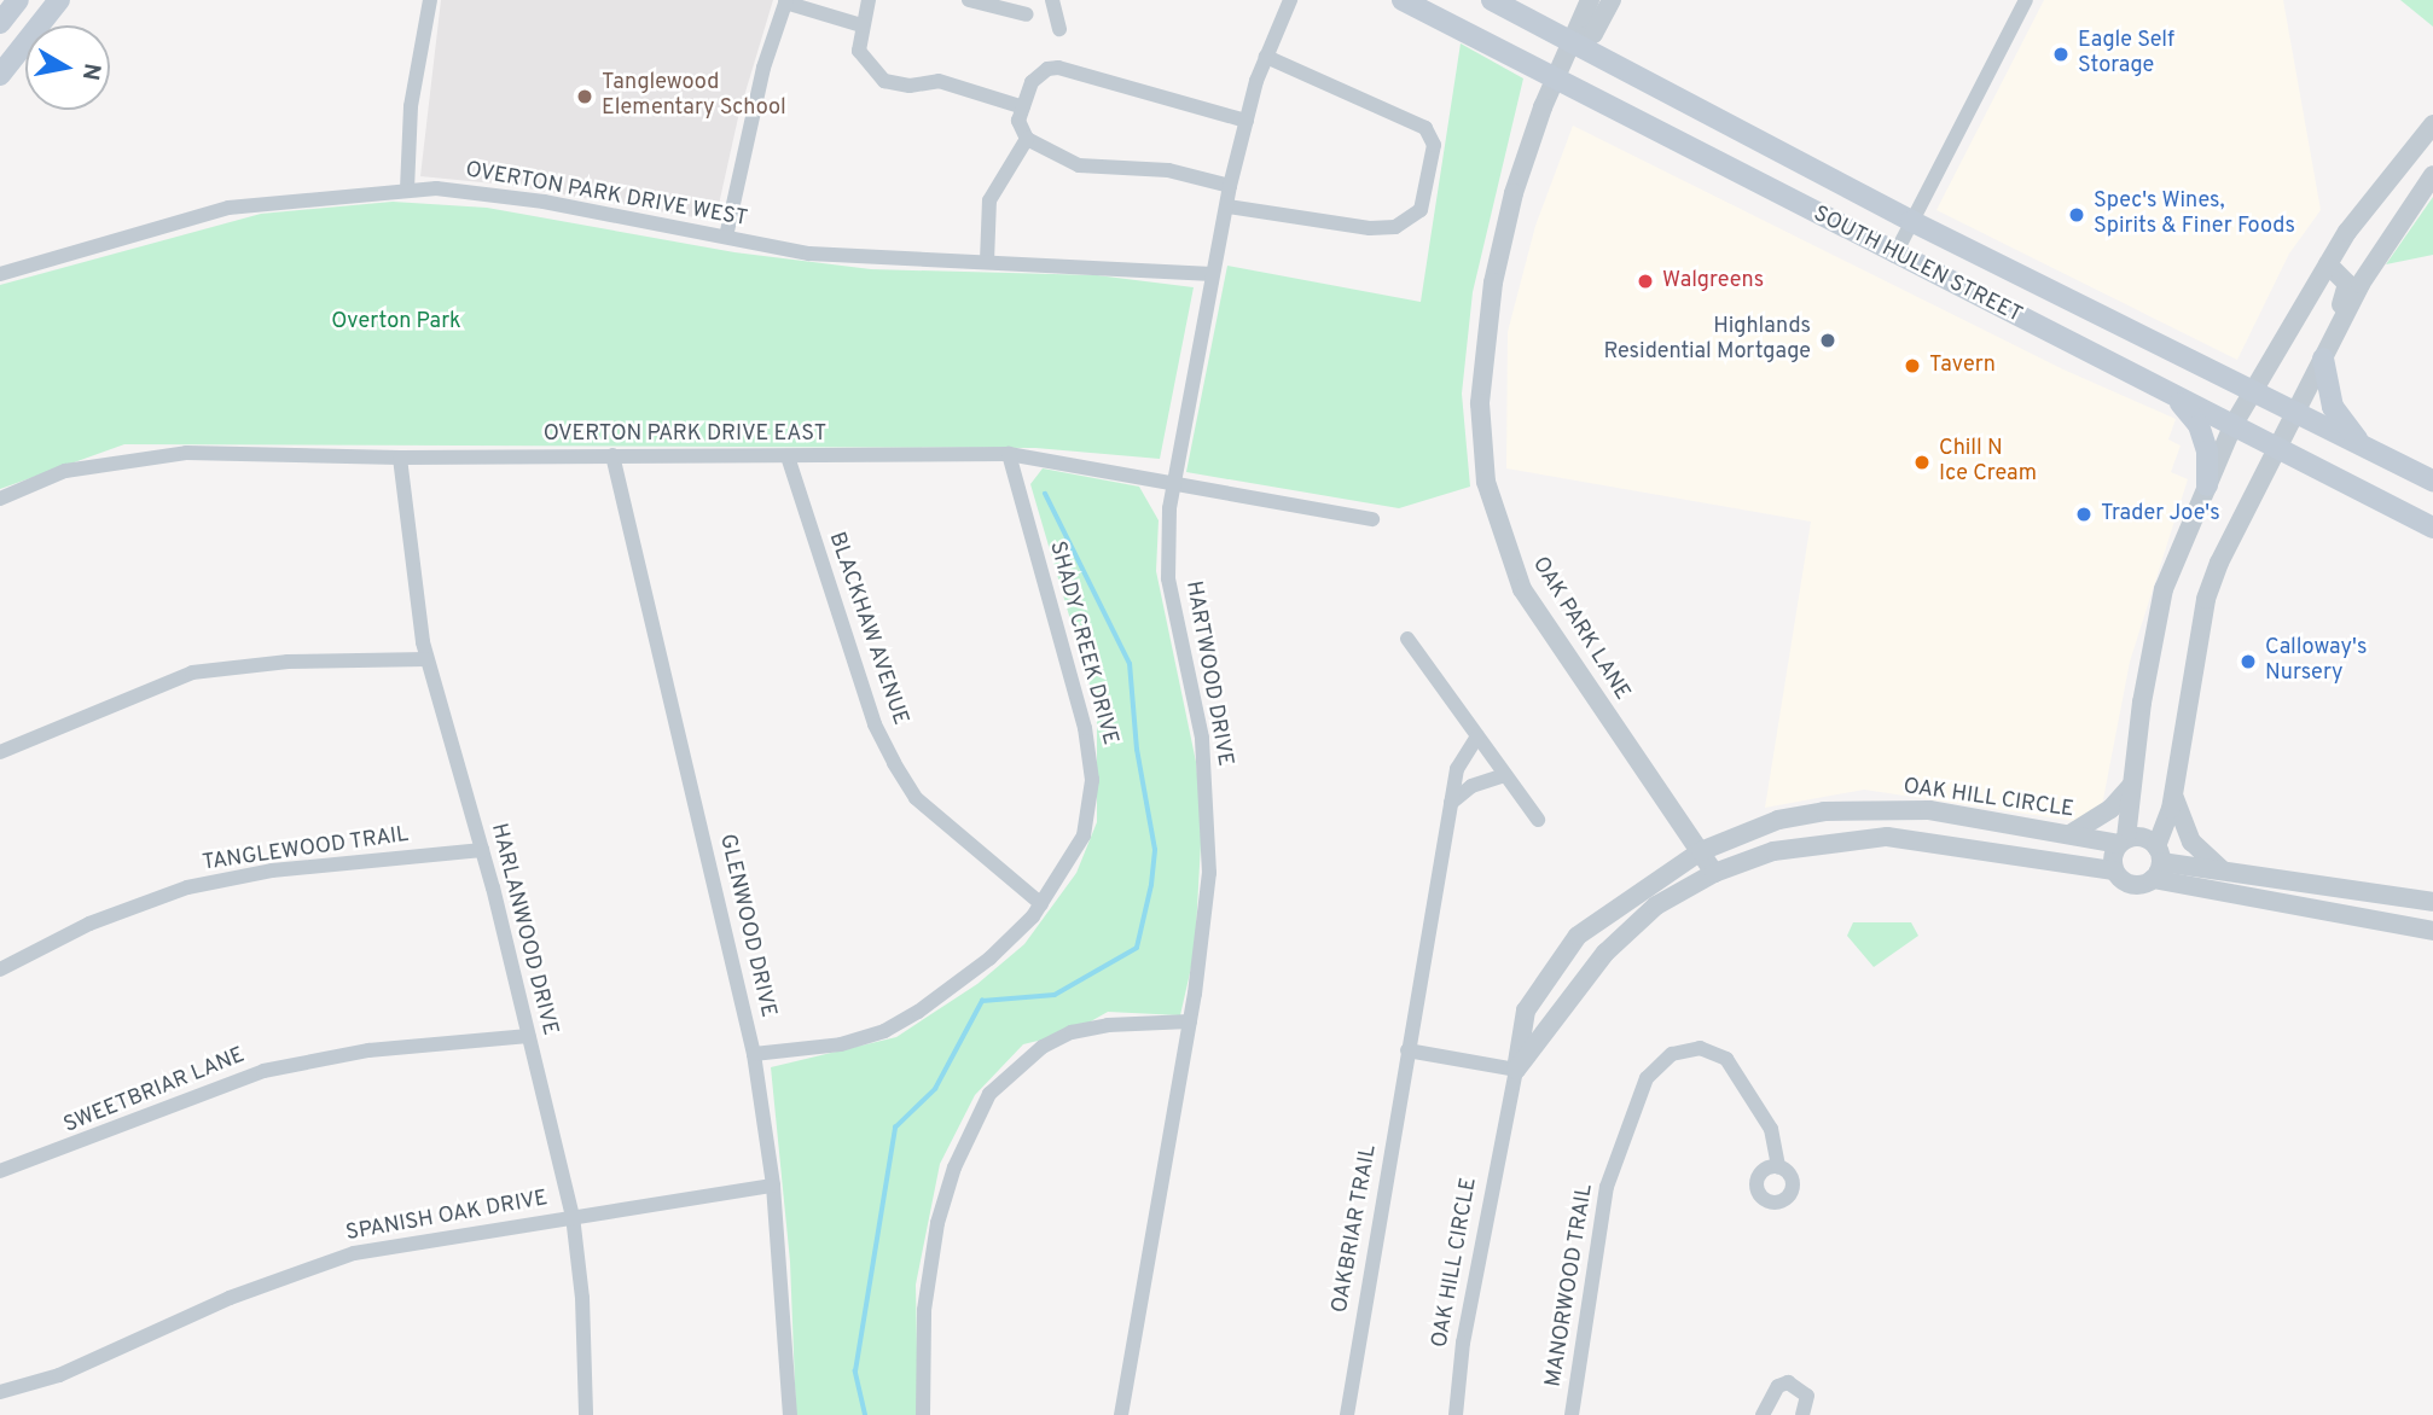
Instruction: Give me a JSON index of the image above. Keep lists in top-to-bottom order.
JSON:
{
  "streets": {
    "main road": ["SOUTH HULEN STREET"],
    "street": [
      "OVERTON PARK DRIVE WEST",
      "OVERTON PARK DRIVE EAST",
      "BLACKHAW AVENUE",
      "OAK PARK LANE",
      "SHADY CREEK DRIVE",
      "HARTWOOD DRIVE",
      "OAK HILL CIRCLE",
      "TANGLEWOOD TRAIL",
      "GLENWOOD DRIVE",
      "HARLANWOOD DRIVE",
      "SWEETBRIAR LANE",
      "SPANISH OAK DRIVE",
      "OAKBRIAR TRAIL",
      "MANORWOOD TRAIL"
    ]
  },
  "crossings": [
    ["OVERTON PARK DRIVE WEST", "HARTWOOD DRIVE"],
    ["SOUTH HULEN STREET", "OAK PARK LANE"],
    ["OVERTON PARK DRIVE EAST", "BLACKHAW AVENUE"],
    ["OVERTON PARK DRIVE EAST", "SHADY CREEK DRIVE"],
    ["OVERTON PARK DRIVE EAST", "HARTWOOD DRIVE"],
    ["OVERTON PARK DRIVE EAST", "GLENWOOD DRIVE"],
    ["OVERTON PARK DRIVE EAST", "HARLANWOOD DRIVE"],
    ["BLACKHAW AVENUE", "SHADY CREEK DRIVE"],
    ["OAK PARK LANE", "OAK HILL CIRCLE"],
    ["SHADY CREEK DRIVE", "GLENWOOD DRIVE"],
    ["TANGLEWOOD TRAIL", "HARLANWOOD DRIVE"],
    ["GLENWOOD DRIVE", "SPANISH OAK DRIVE"],
    ["HARLANWOOD DRIVE", "SWEETBRIAR LANE"],
    ["HARLANWOOD DRIVE", "SPANISH OAK DRIVE"]
  ],
  "parks": ["Overton Park"],
  "places": [
    "Eagle Self Storage",
    "Tanglewood Elementary School",
    "Spec's Wines, Spirits & Finer Foods",
    "Walgreens",
    "Highlands Residential Mortgage",
    "Tavern",
    "Chill N Ice Cream",
    "Trader Joe's",
    "Calloway's Nursery"
  ],
  "north": "right"
}
